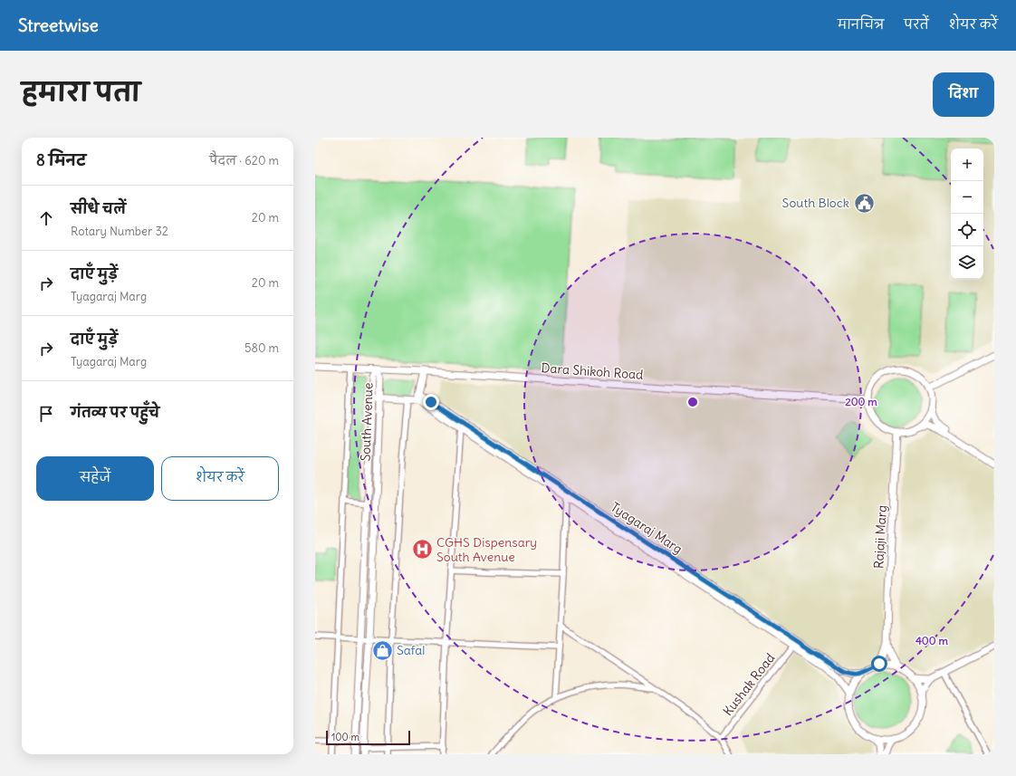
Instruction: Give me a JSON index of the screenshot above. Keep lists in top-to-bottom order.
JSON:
{
  "streets": {
    "main road": [
      "Dara Shikoh Road",
      "South Avenue",
      "Tyagaraj Marg",
      "Rajaji Marg"
    ],
    "street": ["Kushak Road"]
  },
  "crossings": [
    ["Dara Shikoh Road", "South Avenue"],
    ["Dara Shikoh Road", "Rajaji Marg"],
    ["South Avenue", "Tyagaraj Marg"],
    ["Tyagaraj Marg", "Rajaji Marg"],
    ["Tyagaraj Marg", "Kushak Road"]
  ],
  "places": {
    "public building": ["South Block"],
    "hospital": ["CGHS Dispensary South Avenue"],
    "shop": ["Safal"]
  },
  "scale_bar": "100 m",
  "page": {
    "header": "Streetwise",
    "nav": ["मानचित्र", "परतें", "शेयर करें"],
    "title": "हमारा पता",
    "buttons": [
      "दिशा",
      ["सहेजें", "शेयर करें"]
    ],
    "heading": ["8 मिनट", "पैदल · 620 m"],
    "map_buttons": ["+", "−"],
    "list": [
      ["सीधे चलें", "Rotary Number 32", "20 m"],
      ["दाएँ मुड़ें", "Tyagaraj Marg", "20 m"],
      ["दाएँ मुड़ें", "Tyagaraj Marg", "580 m"],
      "गंतव्य पर पहुँचे"
    ],
    "scale": "100 m"
  },
  "rings": ["200 m", "400 m"]
}
